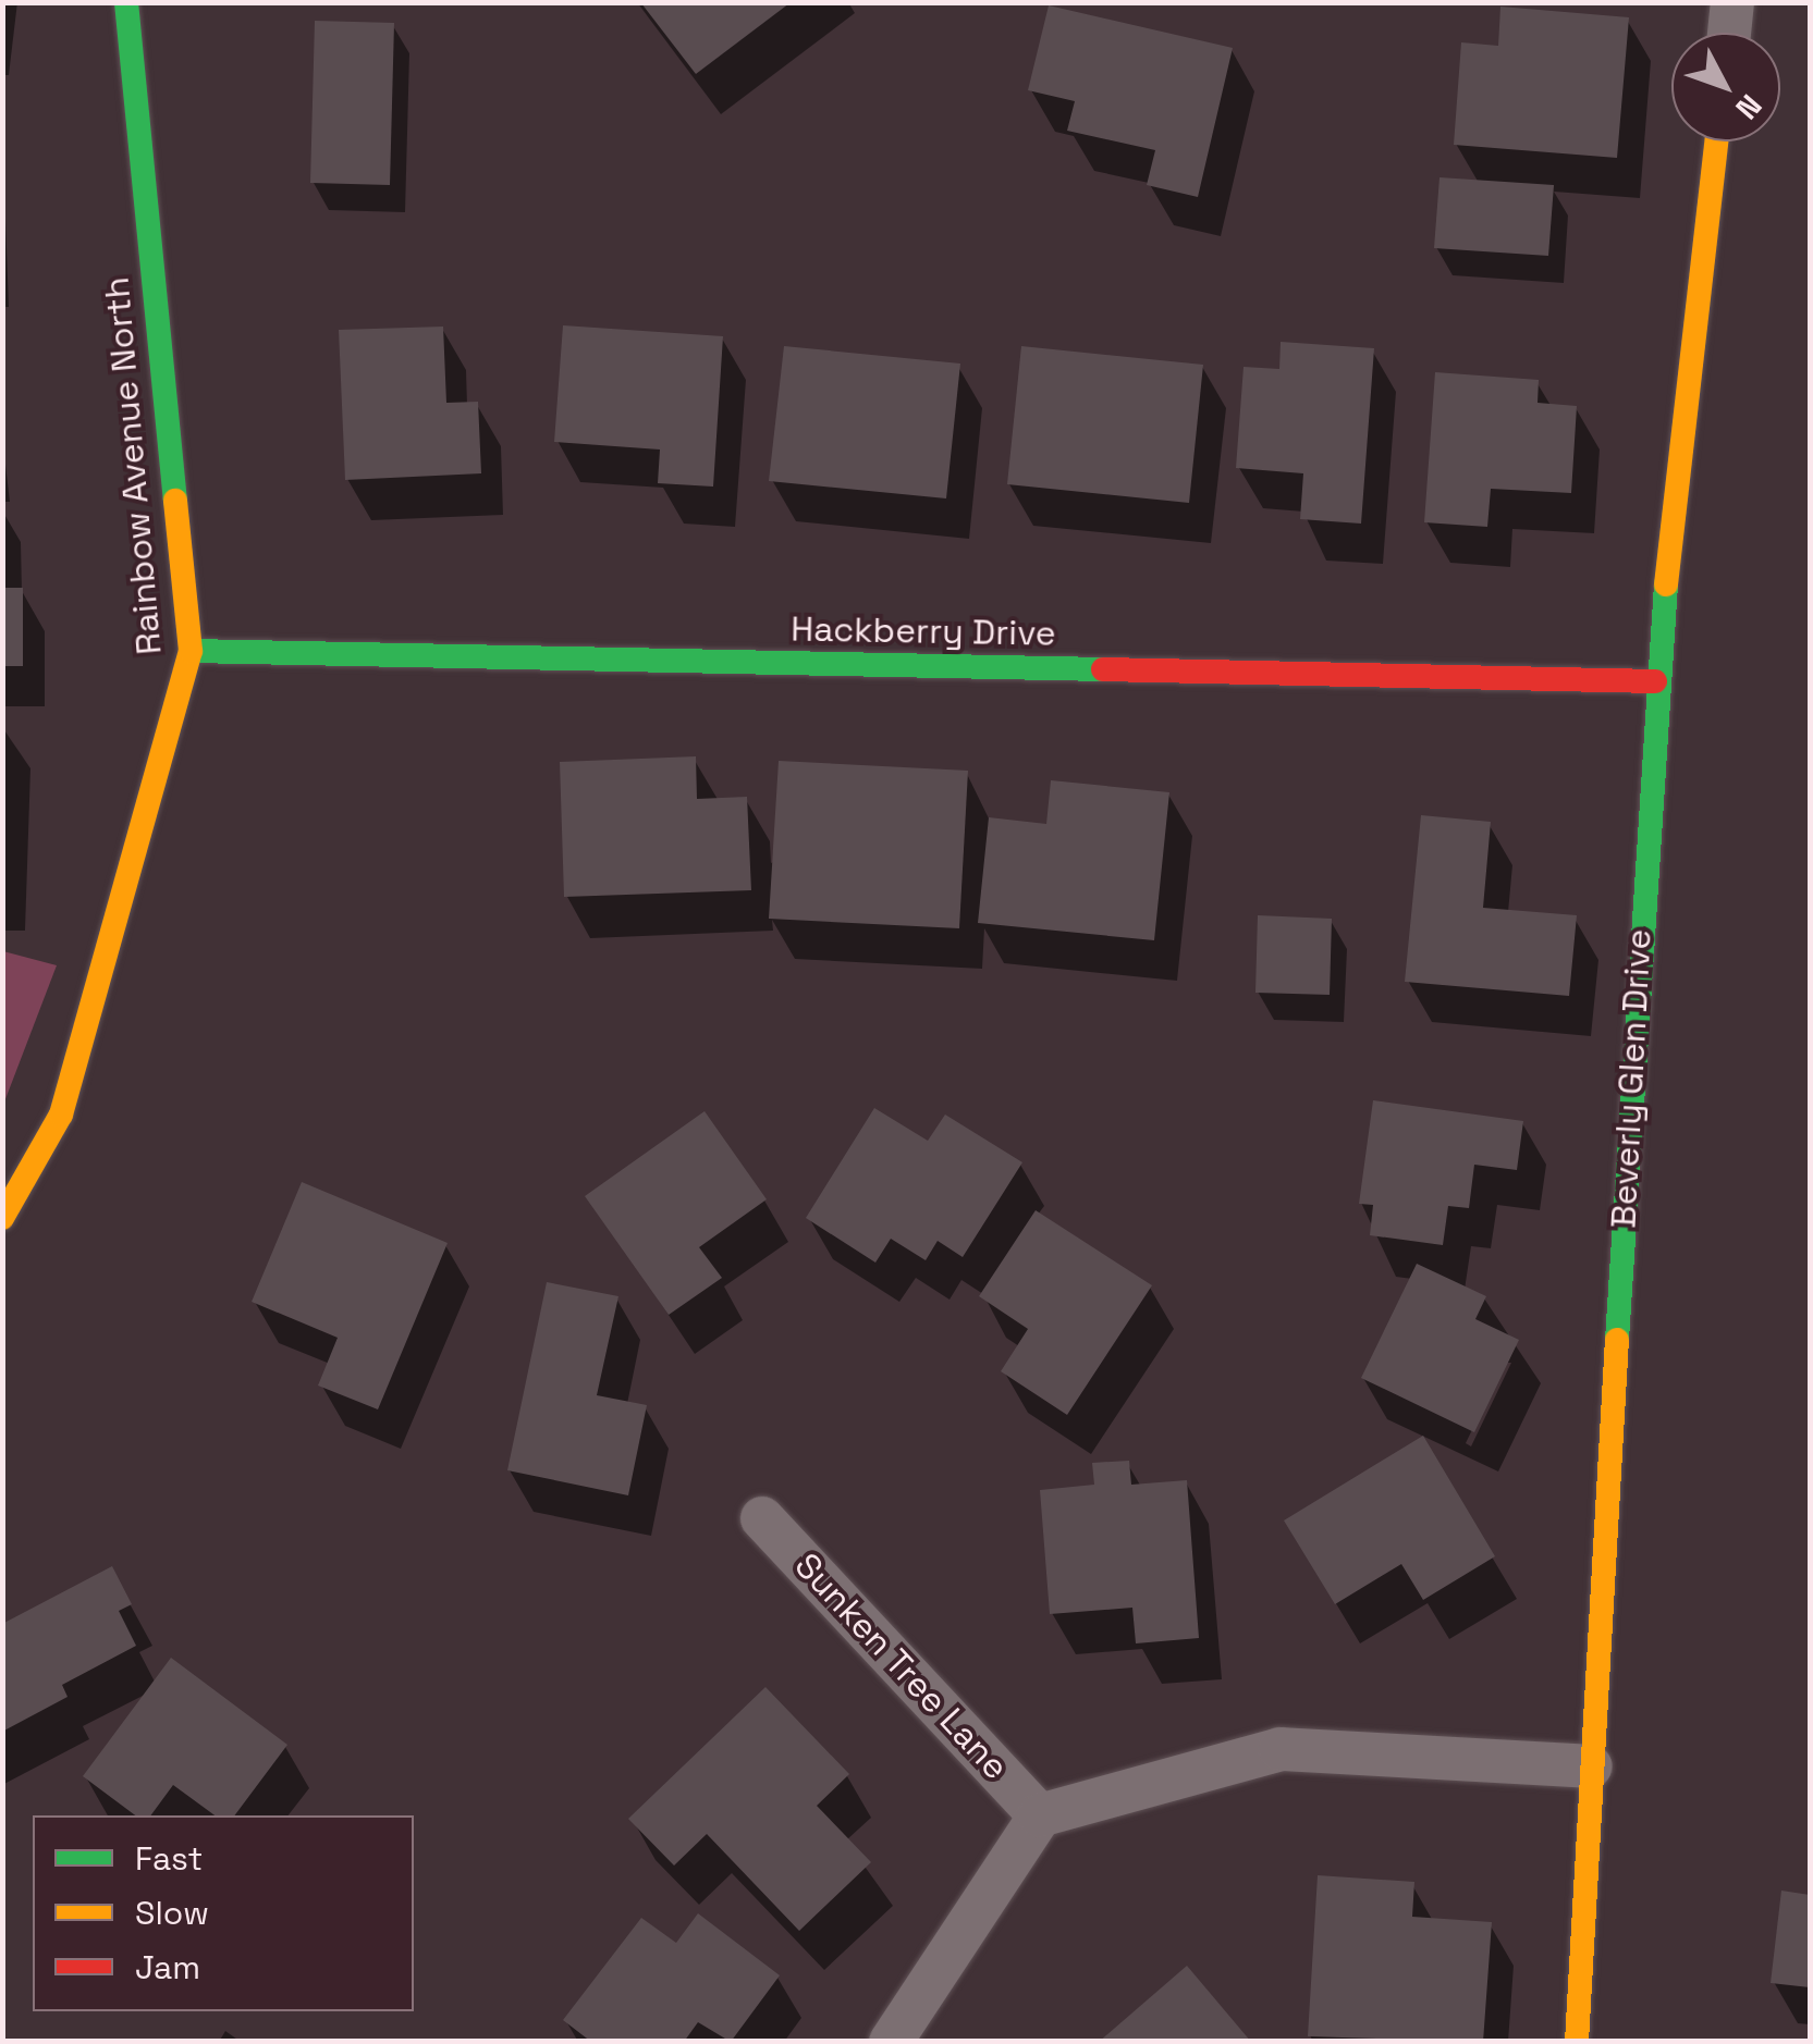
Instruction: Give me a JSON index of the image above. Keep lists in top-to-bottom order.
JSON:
{
  "streets": {
    "street": [
      "Rainbow Avenue North",
      "Hackberry Drive",
      "Beverly Glen Drive",
      "Sunken Tree Lane"
    ]
  },
  "crossings": [
    ["Rainbow Avenue North", "Hackberry Drive"],
    ["Hackberry Drive", "Beverly Glen Drive"]
  ],
  "legend": ["Fast", "Slow", "Jam"],
  "north": "bottom right"
}
